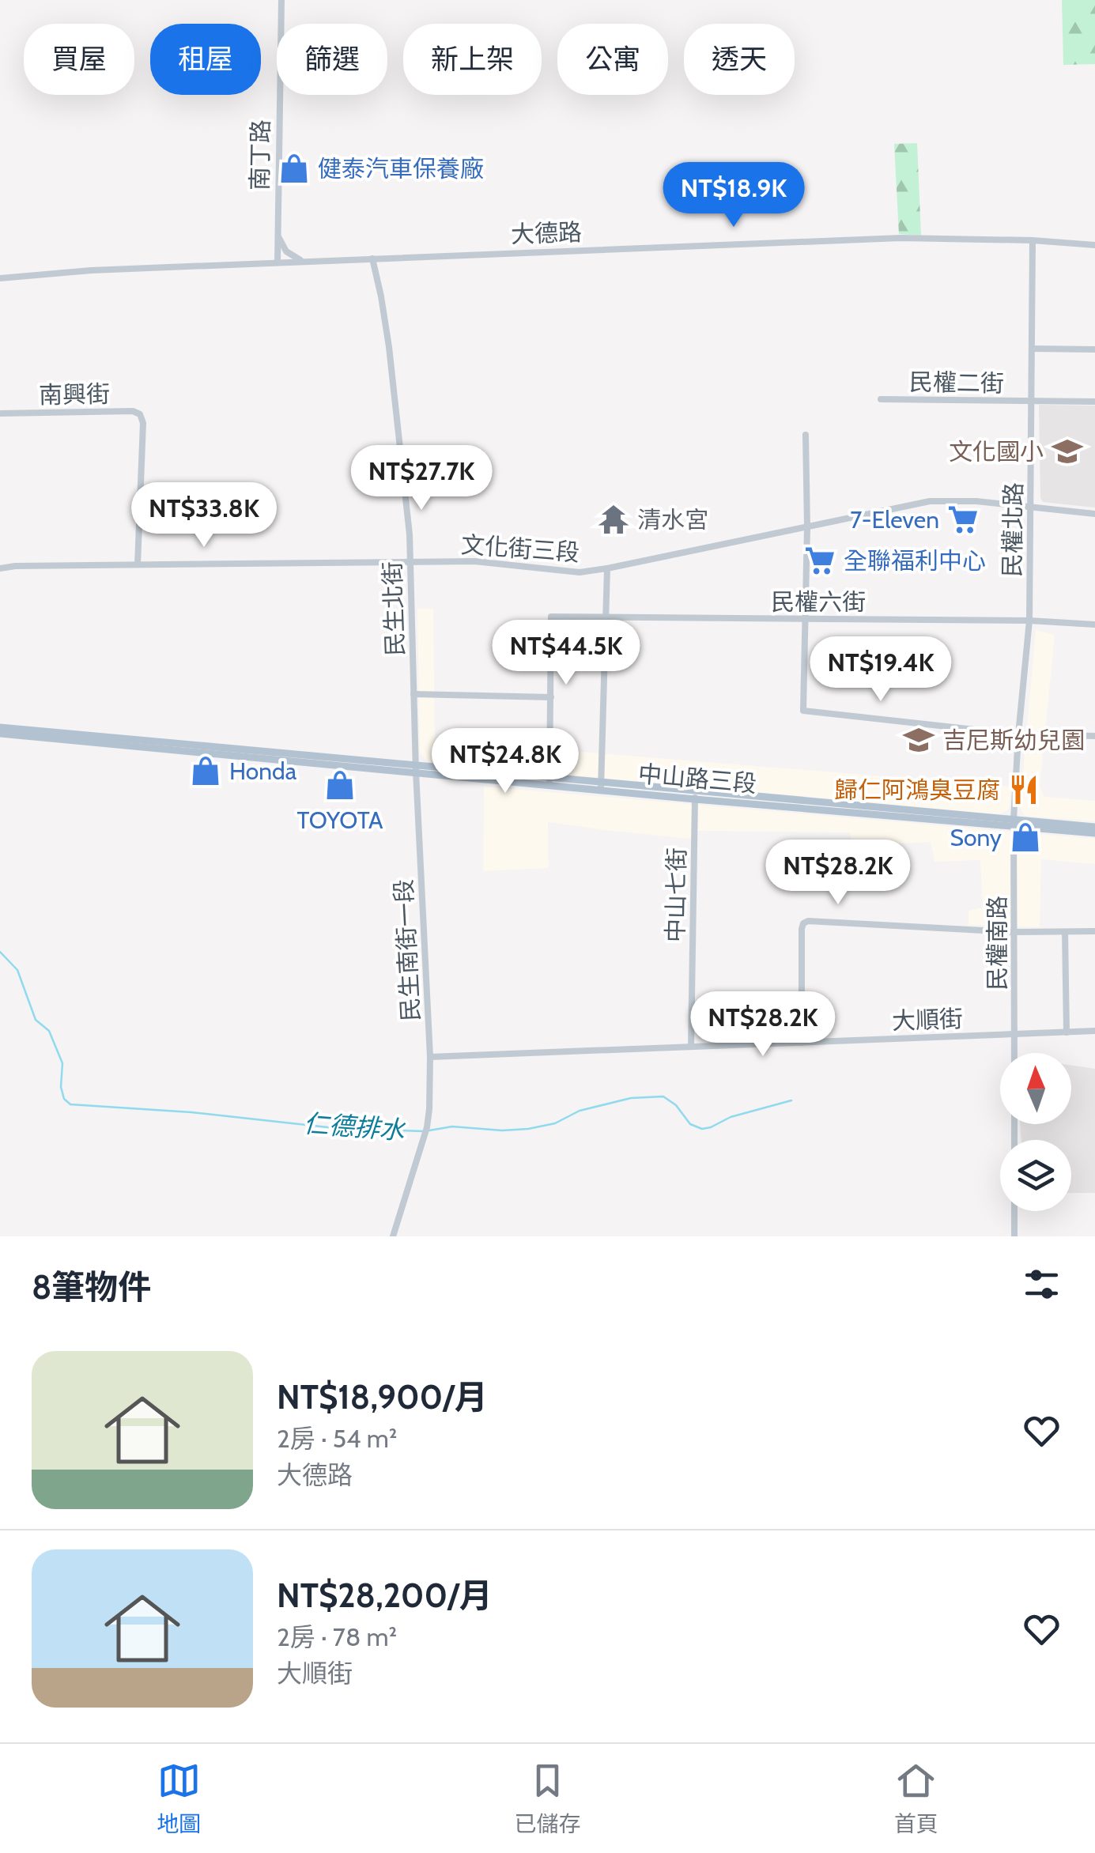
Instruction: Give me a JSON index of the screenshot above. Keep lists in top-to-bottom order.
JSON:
{
  "streets": {
    "main road": ["中山路三段"],
    "street": [
      "南丁路",
      "大德路",
      "民權二街",
      "南興街",
      "民權北路",
      "文化街三段",
      "民權六街",
      "民生北街",
      "中山七街",
      "民權南路",
      "民生南街一段",
      "大順街"
    ]
  },
  "crossings": [
    ["南丁路", "大德路"],
    ["大德路", "民權北路"],
    ["大德路", "民生北街"],
    ["民權二街", "民權北路"],
    ["南興街", "文化街三段"],
    ["民權北路", "文化街三段"],
    ["民權北路", "民權六街"],
    ["民權北路", "中山路三段"],
    ["民權北路", "民權南路"],
    ["文化街三段", "民生北街"],
    ["民生北街", "中山路三段"],
    ["民生北街", "民生南街一段"],
    ["中山路三段", "中山七街"],
    ["中山路三段", "民權南路"],
    ["中山路三段", "民生南街一段"],
    ["中山七街", "大順街"],
    ["民權南路", "大順街"],
    ["民生南街一段", "大順街"]
  ],
  "water": ["仁德排水"],
  "places": {
    "shop": [
      "健泰汽車保養廠",
      "Honda",
      "TOYOTA",
      "Sony"
    ],
    "school or university": ["文化國小", "吉尼斯幼兒園"],
    "temple": ["清水宮"],
    "supermarket": ["7-Eleven", "全聯福利中心"],
    "restaurant": ["歸仁阿鴻臭豆腐"]
  },
  "north": "top",
  "page": {
    "chip": [
      "買屋",
      "租屋",
      "篩選",
      "新上架",
      "公寓",
      "透天"
    ],
    "price": [
      "NT$18.9K",
      "NT$27.7K",
      "NT$33.8K",
      "NT$44.5K",
      "NT$19.4K",
      "NT$24.8K",
      "NT$28.2K",
      "NT$28.2K"
    ],
    "heading": "8筆物件",
    "list": [
      {
        "name": "NT$18,900/月",
        "note": "2房 · 54 m² · 大德路"
      },
      {
        "name": "NT$28,200/月",
        "note": "2房 · 78 m² · 大順街"
      }
    ],
    "tabs": ["地圖", "已儲存", "首頁"]
  }
}
